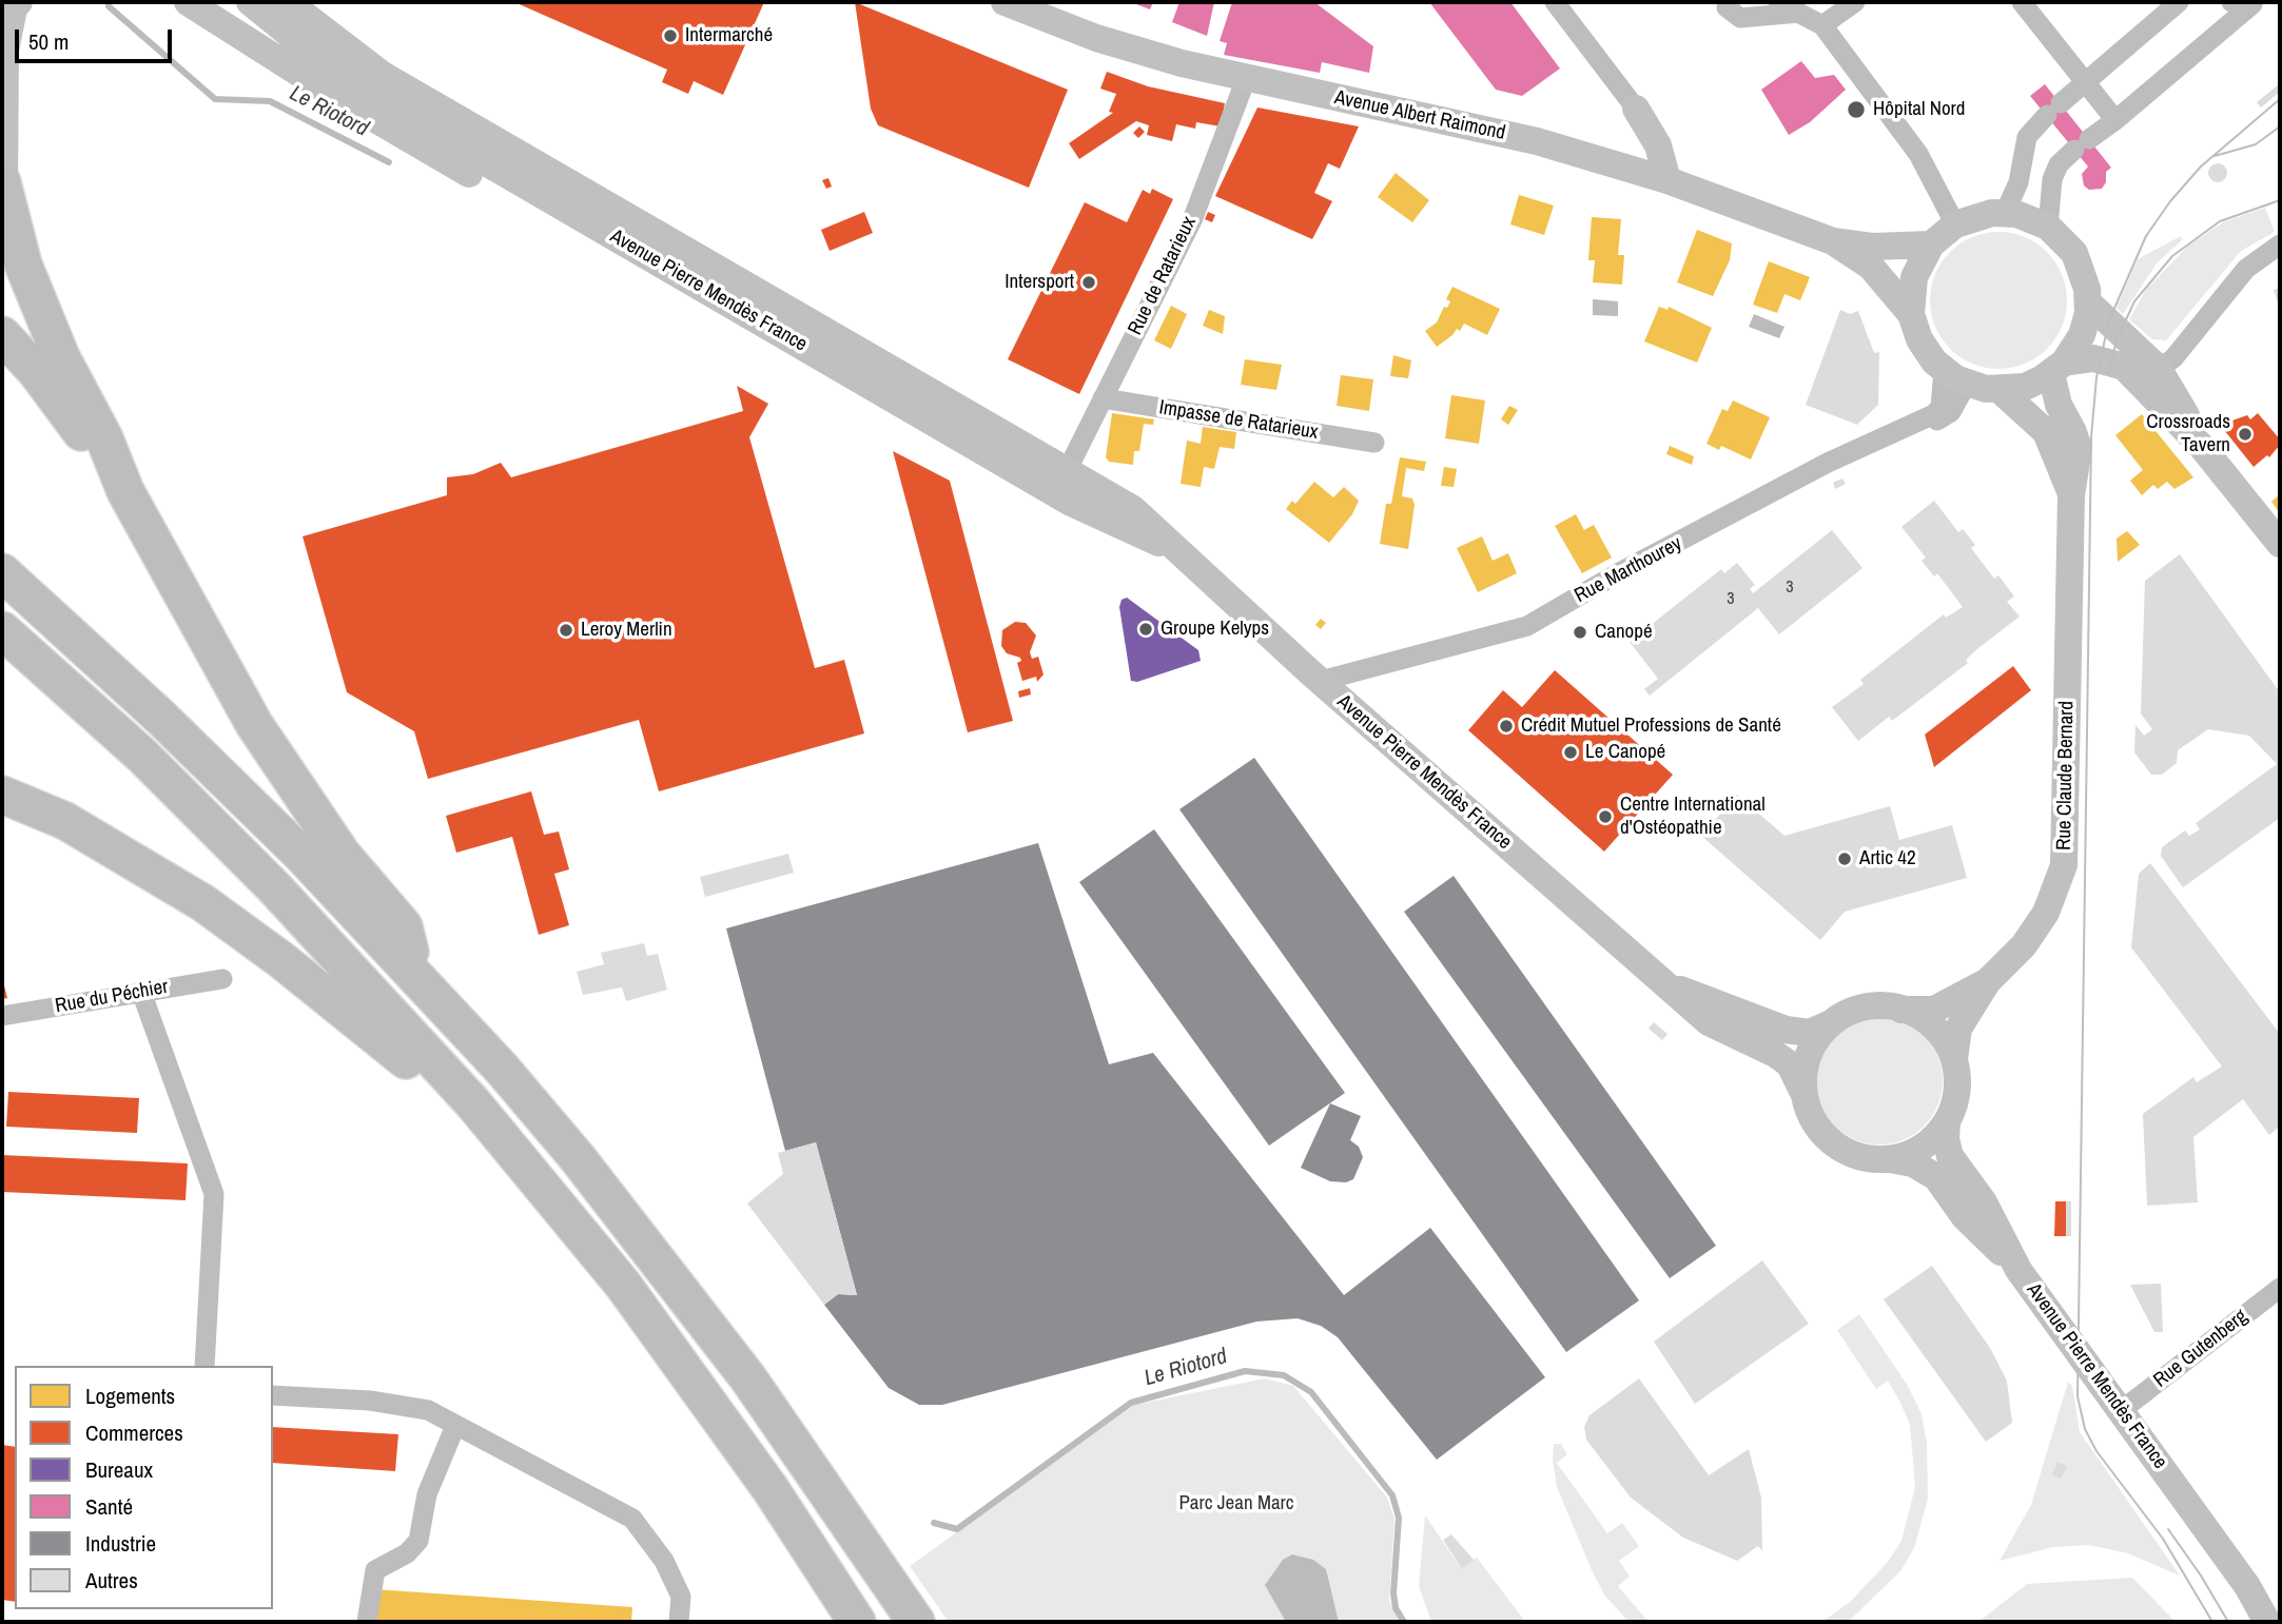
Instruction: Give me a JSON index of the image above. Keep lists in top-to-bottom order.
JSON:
{
  "streets": {
    "main road": ["Avenue Albert Raimond", "Avenue Pierre Mendès France", "Rue Claude Bernard"],
    "street": [
      "Rue de Ratarieux",
      "Impasse de Ratarieux",
      "Rue Marthourey",
      "Rue du Péchier",
      "Rue Gutenberg"
    ]
  },
  "crossings": [
    ["Avenue Albert Raimond", "Rue de Ratarieux"],
    ["Avenue Albert Raimond", "Rue Marthourey"],
    ["Avenue Albert Raimond", "Rue Claude Bernard"],
    ["Rue de Ratarieux", "Avenue Pierre Mendès France"],
    ["Rue de Ratarieux", "Impasse de Ratarieux"],
    ["Avenue Pierre Mendès France", "Rue Marthourey"],
    ["Avenue Pierre Mendès France", "Rue Claude Bernard"],
    ["Avenue Pierre Mendès France", "Rue Gutenberg"],
    ["Rue Marthourey", "Rue Claude Bernard"]
  ],
  "water": ["Le Riotord"],
  "parks": ["Parc Jean Marc"],
  "places": [
    "Intermarché",
    "Hôpital Nord",
    "Intersport",
    "Crossroads Tavern",
    "Groupe Kelyps",
    "Leroy Merlin",
    "Canopé",
    "Crédit Mutuel Professions de Santé",
    "Le Canopé",
    "Centre International d'Ostéopathie",
    "Artic 42"
  ],
  "house_numbers": ["3", "3"],
  "legend": [
    "Logements",
    "Commerces",
    "Bureaux",
    "Santé",
    "Industrie",
    "Autres"
  ],
  "scale_bar": "50 m"
}
